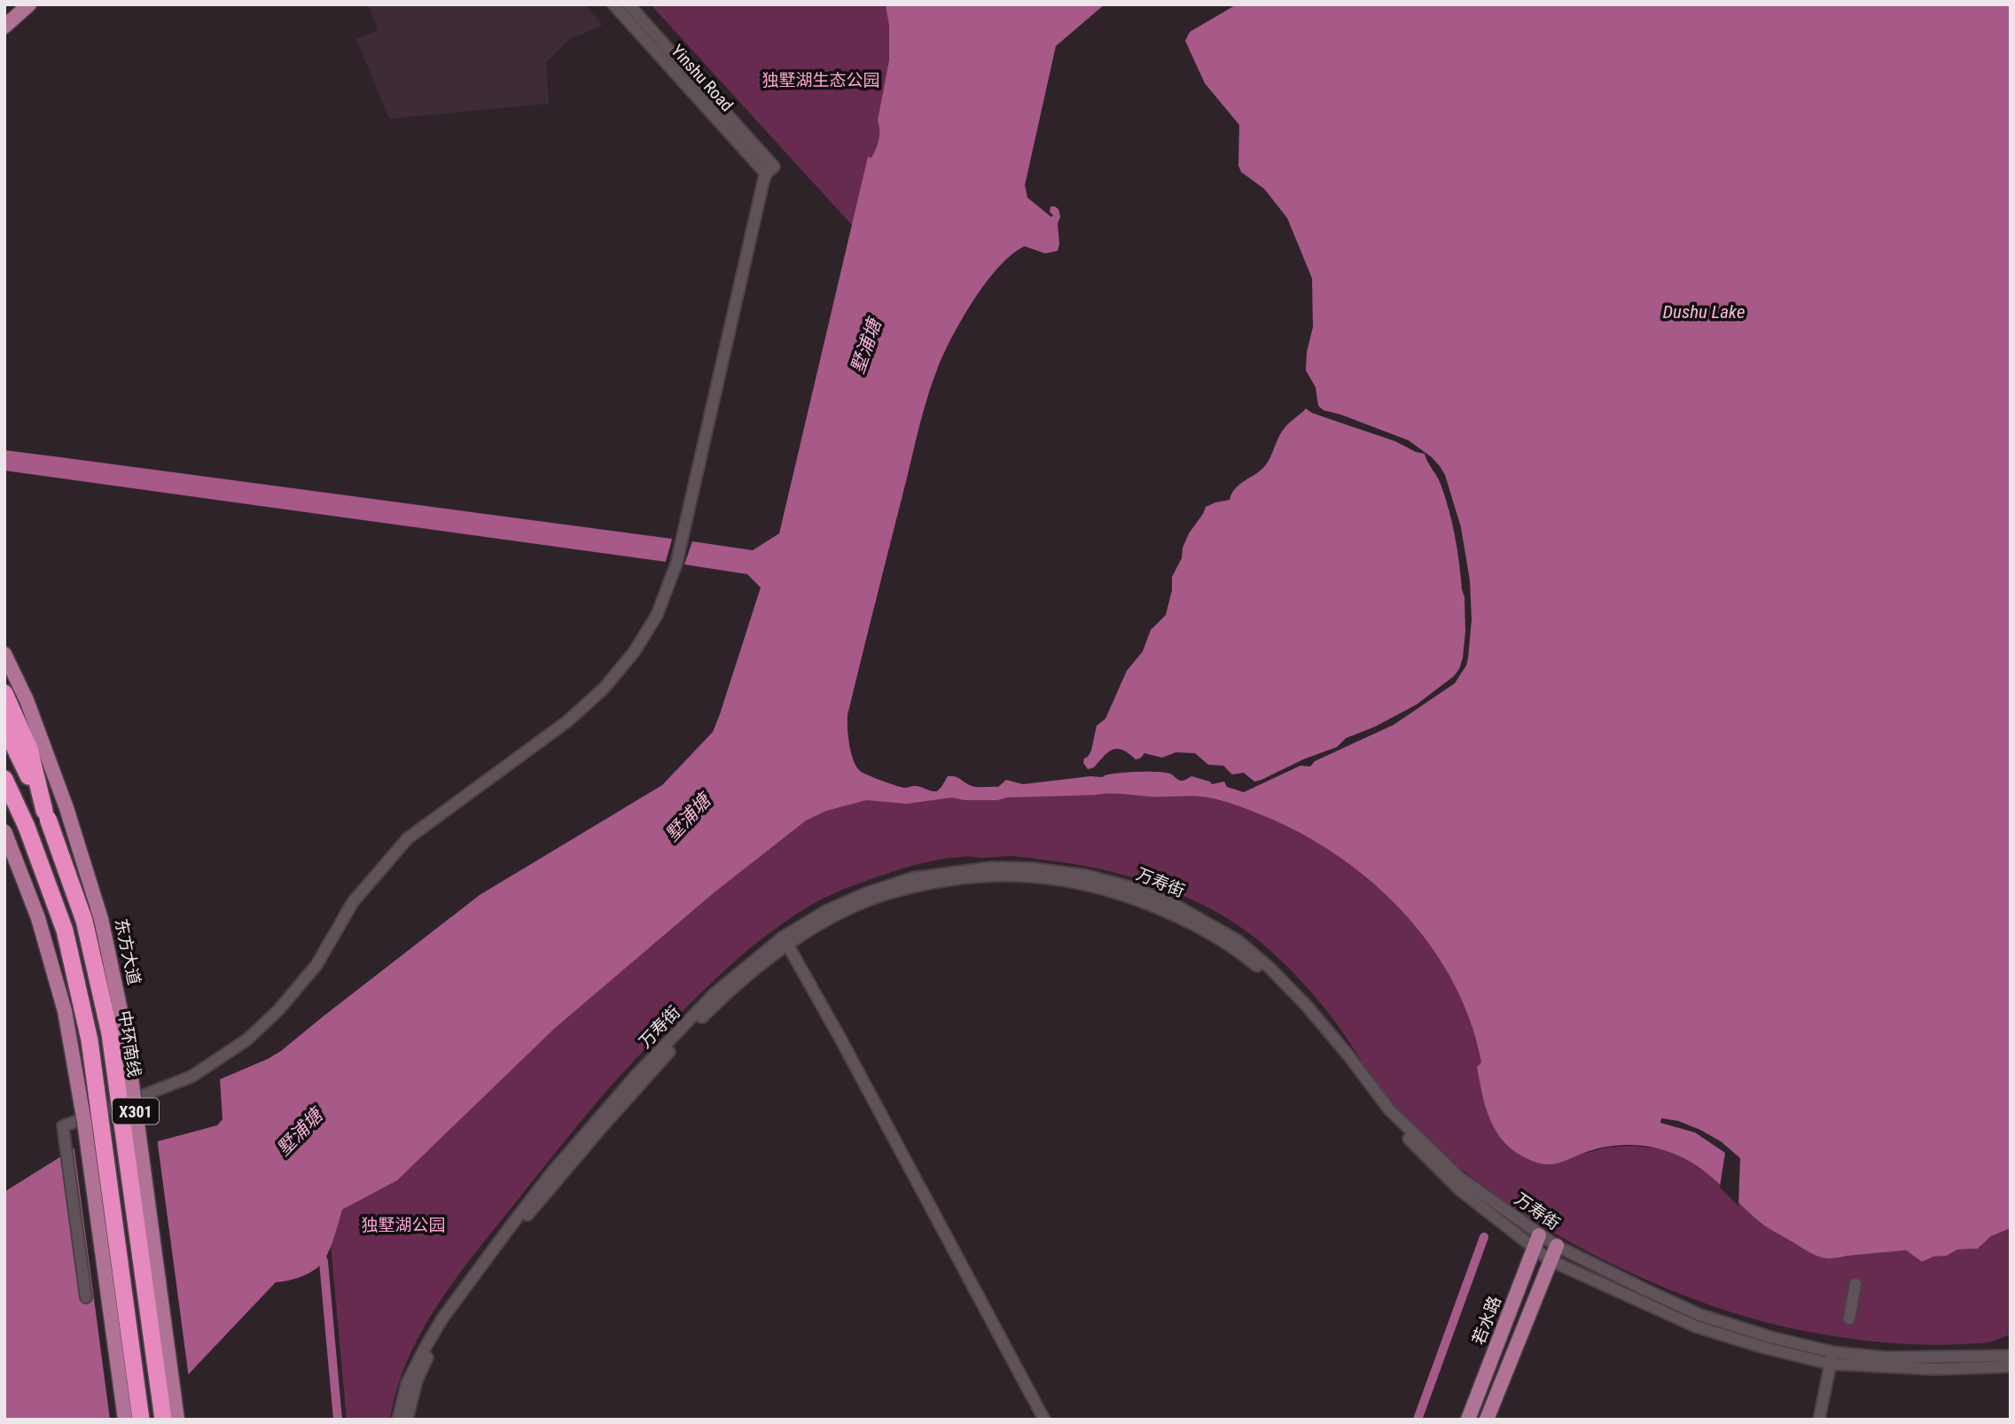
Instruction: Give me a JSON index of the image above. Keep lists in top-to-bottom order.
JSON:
{
  "streets": {
    "highway": ["中环南线"],
    "main road": ["东方大道", "X301", "若水路"],
    "street": ["Yinshu Road", "万寿街"]
  },
  "crossings": [
    ["万寿街", "若水路"]
  ],
  "water": ["Dushu Lake", "墅浦塘"],
  "parks": ["独墅湖生态公园", "独墅湖公园"]
}
